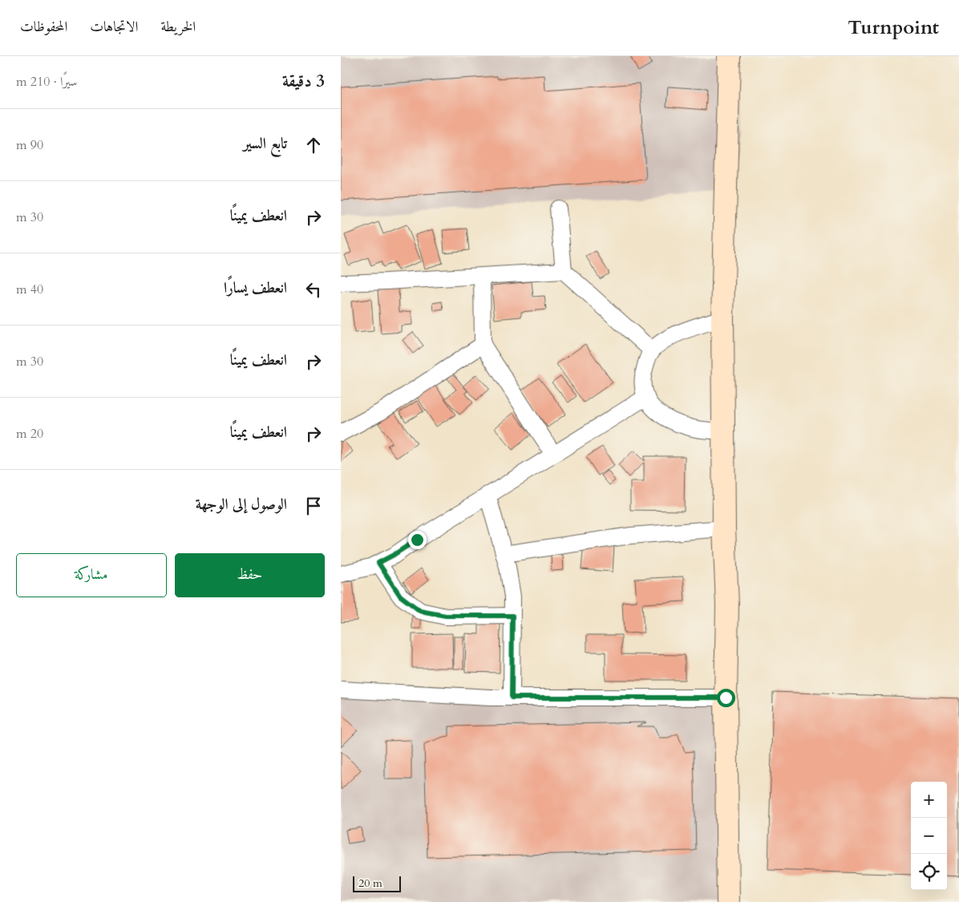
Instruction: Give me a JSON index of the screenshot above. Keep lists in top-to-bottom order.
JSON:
{
  "scale_bar": "20 m",
  "page": {
    "header": "Turnpoint",
    "nav": ["الخريطة", "الاتجاهات", "المحفوظات"],
    "heading": ["3 دقيقة", "سيرًا · 210 m"],
    "list": [
      ["تابع السير", "90 m"],
      ["انعطف يمينًا", "30 m"],
      ["انعطف يسارًا", "40 m"],
      ["انعطف يمينًا", "30 m"],
      ["انعطف يمينًا", "20 m"],
      "الوصول إلى الوجهة"
    ],
    "buttons": ["حفظ", "مشاركة"],
    "map_buttons": ["+", "−"],
    "scale": "20 m"
  }
}
